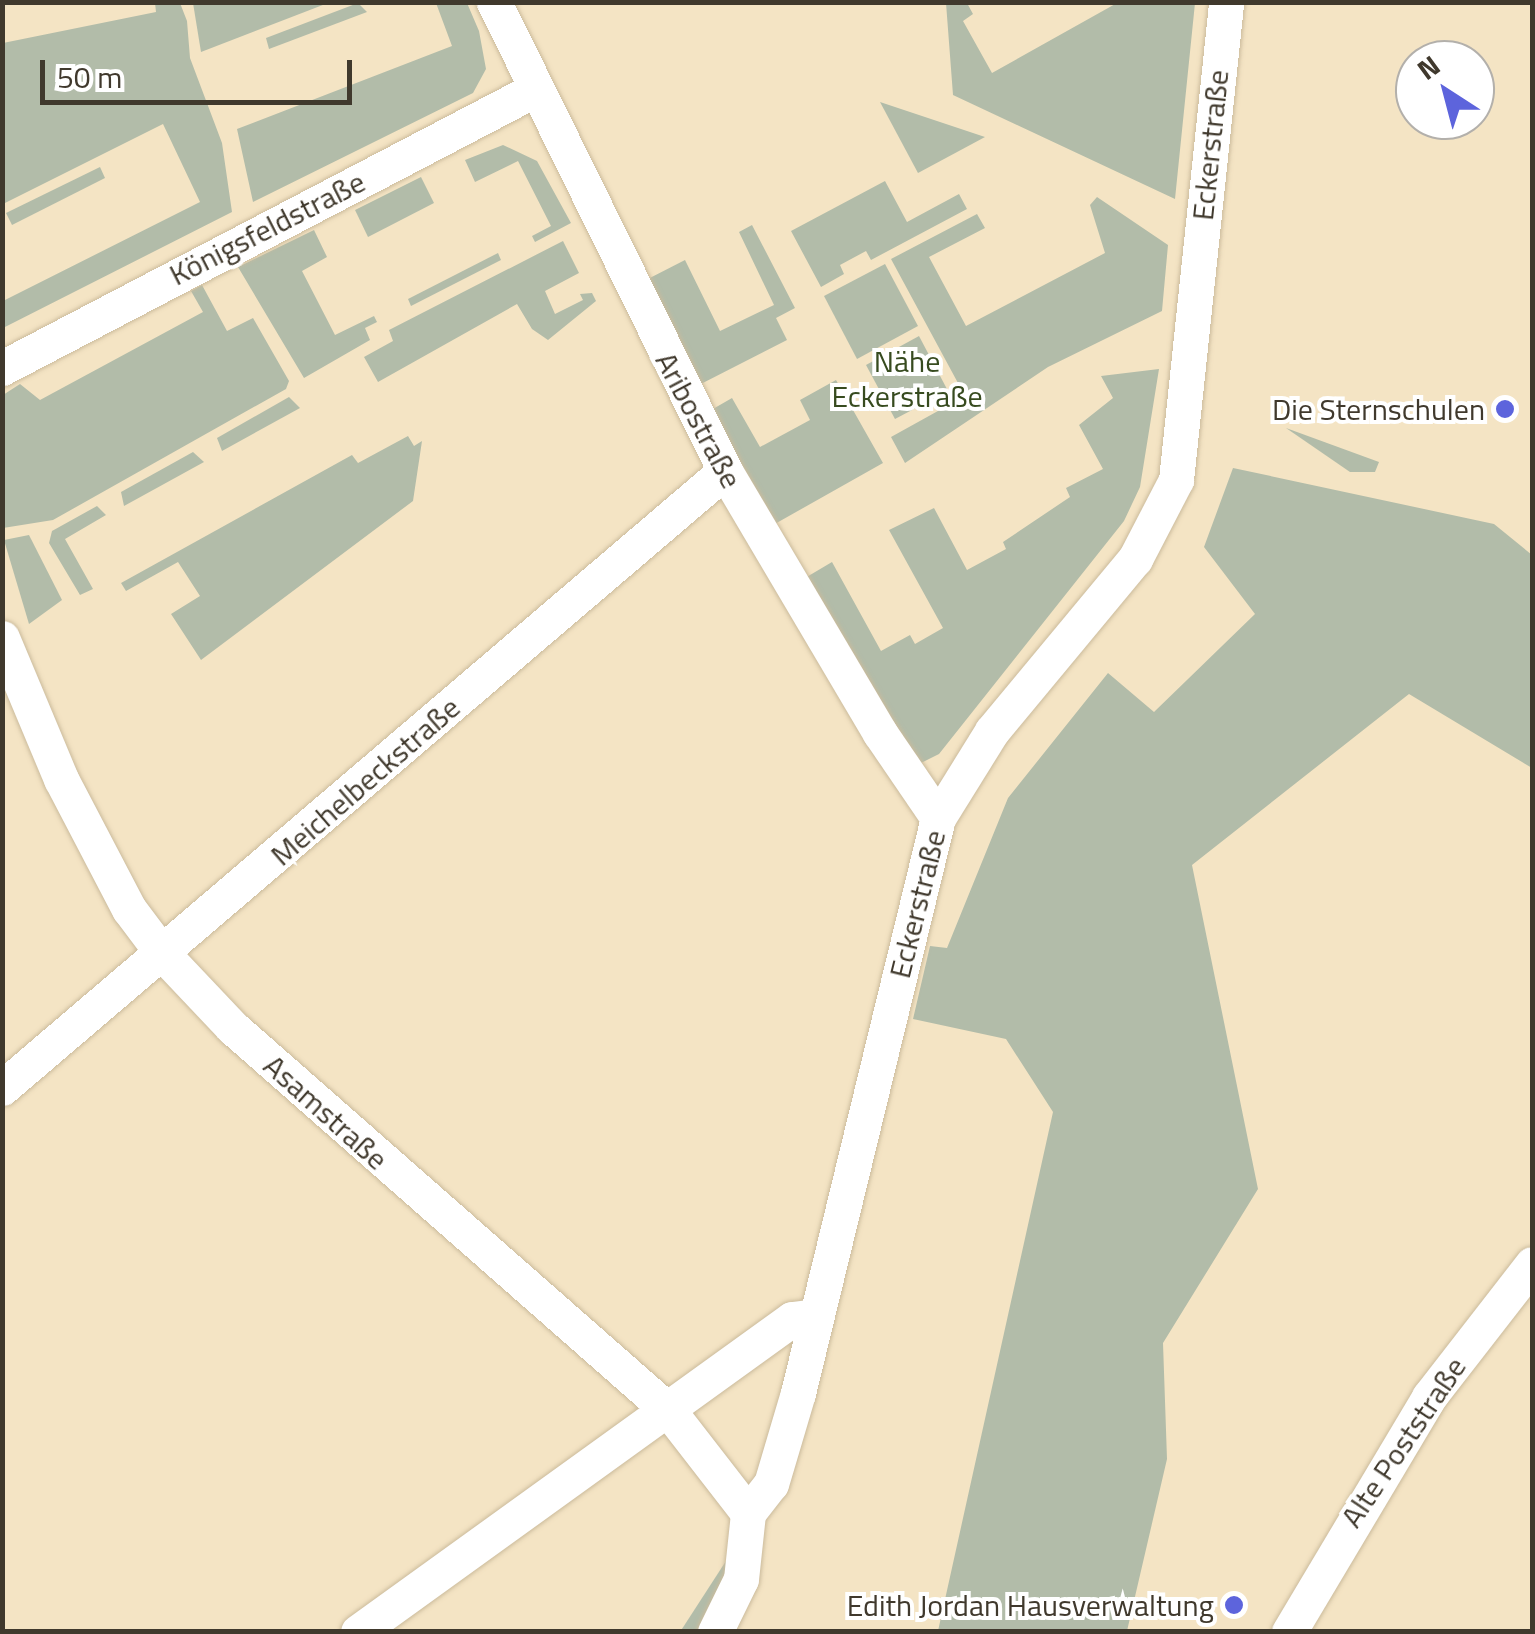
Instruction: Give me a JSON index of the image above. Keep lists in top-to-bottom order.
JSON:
{
  "streets": {
    "street": [
      "Eckerstraße",
      "Königsfeldstraße",
      "Aribostraße",
      "Meichelbeckstraße",
      "Asamstraße",
      "Alte Poststraße"
    ]
  },
  "crossings": [
    ["Eckerstraße", "Aribostraße"],
    ["Eckerstraße", "Asamstraße"],
    ["Königsfeldstraße", "Aribostraße"],
    ["Aribostraße", "Meichelbeckstraße"],
    ["Meichelbeckstraße", "Asamstraße"]
  ],
  "parks": ["Nähe Eckerstraße"],
  "places": ["Die Sternschulen", "Edith Jordan Hausverwaltung"],
  "scale_bar": "50 m",
  "north": "top left"
}
